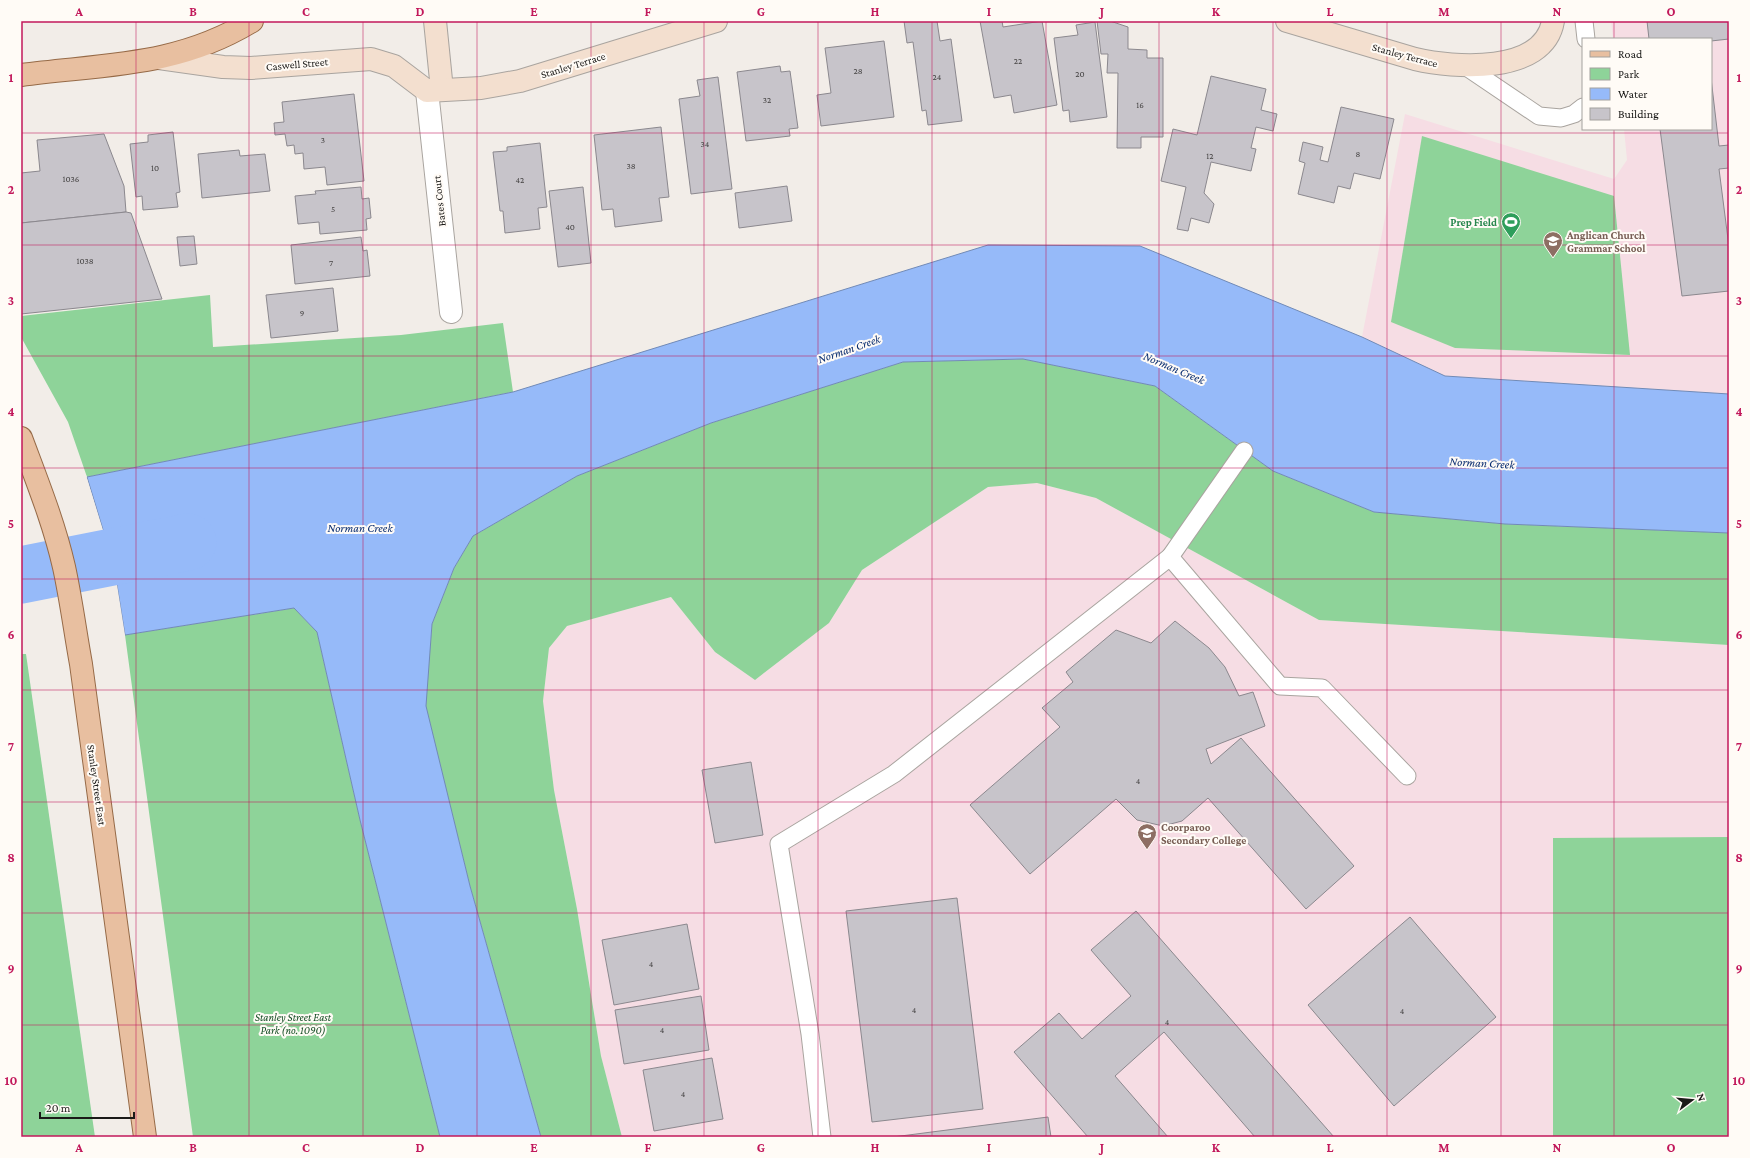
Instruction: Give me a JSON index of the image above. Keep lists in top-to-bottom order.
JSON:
{
  "streets": {
    "main road": ["Caswell Street", "Stanley Street East"],
    "street": ["Stanley Terrace", "Bates Court"]
  },
  "crossings": [
    ["Stanley Terrace", "Caswell Street"],
    ["Stanley Terrace", "Bates Court"],
    ["Caswell Street", "Bates Court"]
  ],
  "water": ["Norman Creek"],
  "parks": ["Stanley Street East Park (no. 1090)"],
  "places": {
    "sports": ["Prep Field"],
    "school or university": ["Anglican Church Grammar School", "Coorparoo Secondary College"]
  },
  "house_numbers": [
    "22",
    "28",
    "20",
    "24",
    "32",
    "16",
    "3",
    "34",
    "8",
    "12",
    "38",
    "10",
    "1036",
    "42",
    "5",
    "40",
    "1038",
    "7",
    "9",
    "4",
    "4",
    "4",
    "4",
    "4",
    "4",
    "4"
  ],
  "legend": [
    "Road",
    "Park",
    "Water",
    "Building"
  ],
  "scale_bar": "20 m",
  "north": "right",
  "grid": {
    "columns": [
      "A",
      "B",
      "C",
      "D",
      "E",
      "F",
      "G",
      "H",
      "I",
      "J",
      "K",
      "L",
      "M",
      "N",
      "O"
    ],
    "rows": [
      "1",
      "2",
      "3",
      "4",
      "5",
      "6",
      "7",
      "8",
      "9",
      "10"
    ]
  }
}
